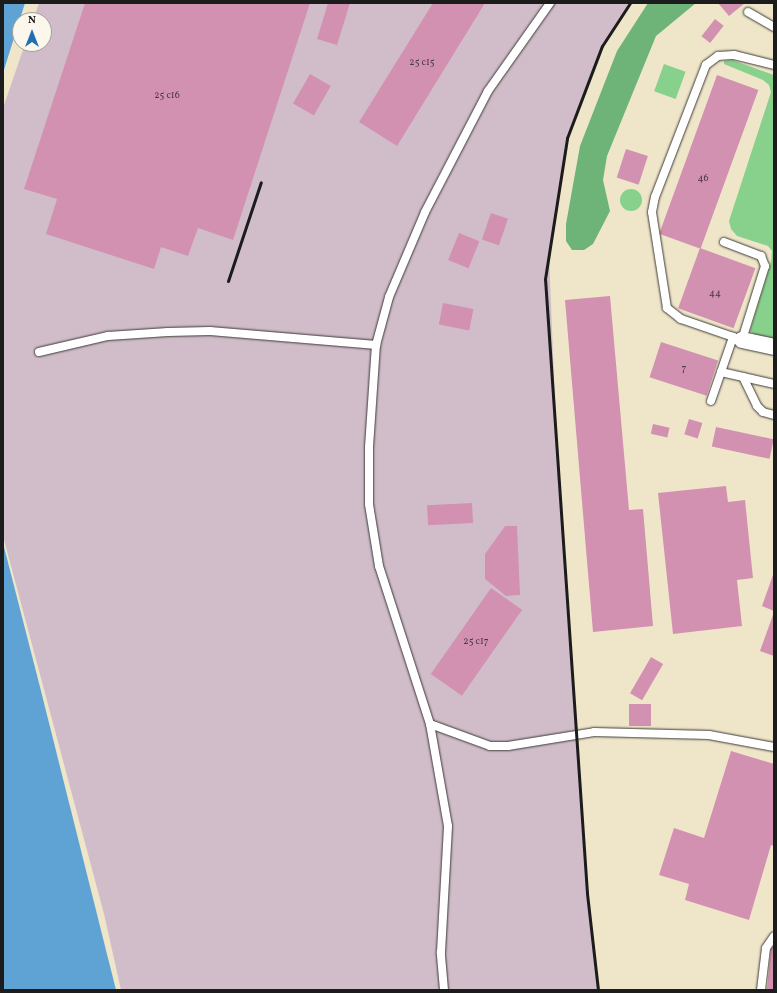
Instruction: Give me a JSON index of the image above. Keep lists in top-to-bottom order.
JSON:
{
  "house_numbers": [
    "25 с15",
    "25 с16",
    "46",
    "44",
    "7",
    "25 с17"
  ],
  "north": "top"
}
